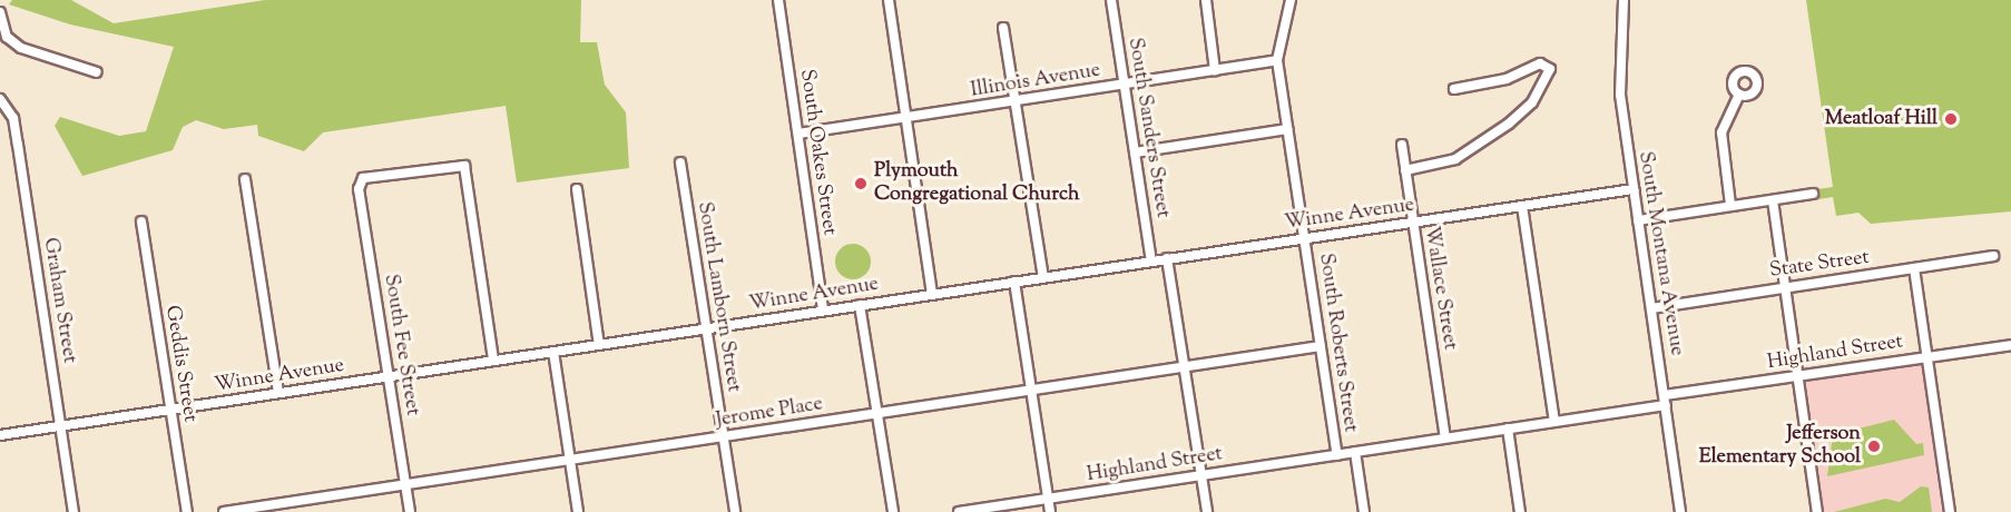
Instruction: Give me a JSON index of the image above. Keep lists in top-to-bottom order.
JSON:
{
  "streets": {
    "street": [
      "Illinois Avenue",
      "South Sanders Street",
      "South Oakes Street",
      "Winne Avenue",
      "South Montana Avenue",
      "State Street",
      "Wallace Street",
      "South Lamborn Street",
      "Graham Street",
      "South Roberts Street",
      "South Fee Street",
      "Highland Street",
      "Geddis Street",
      "Jerome Place"
    ]
  },
  "crossings": [
    ["Illinois Avenue", "South Sanders Street"],
    ["Illinois Avenue", "South Oakes Street"],
    ["Illinois Avenue", "South Roberts Street"],
    ["South Sanders Street", "Winne Avenue"],
    ["South Oakes Street", "Winne Avenue"],
    ["Winne Avenue", "South Montana Avenue"],
    ["Winne Avenue", "Wallace Street"],
    ["Winne Avenue", "South Lamborn Street"],
    ["Winne Avenue", "Graham Street"],
    ["Winne Avenue", "South Roberts Street"],
    ["Winne Avenue", "South Fee Street"],
    ["Winne Avenue", "Geddis Street"],
    ["South Montana Avenue", "State Street"],
    ["South Montana Avenue", "Highland Street"],
    ["Wallace Street", "Highland Street"],
    ["South Lamborn Street", "Jerome Place"],
    ["South Roberts Street", "Highland Street"],
    ["South Roberts Street", "Jerome Place"],
    ["South Fee Street", "Jerome Place"]
  ],
  "places": ["Meatloaf Hill", "Plymouth Congregational Church", "Jefferson Elementary School"]
}
